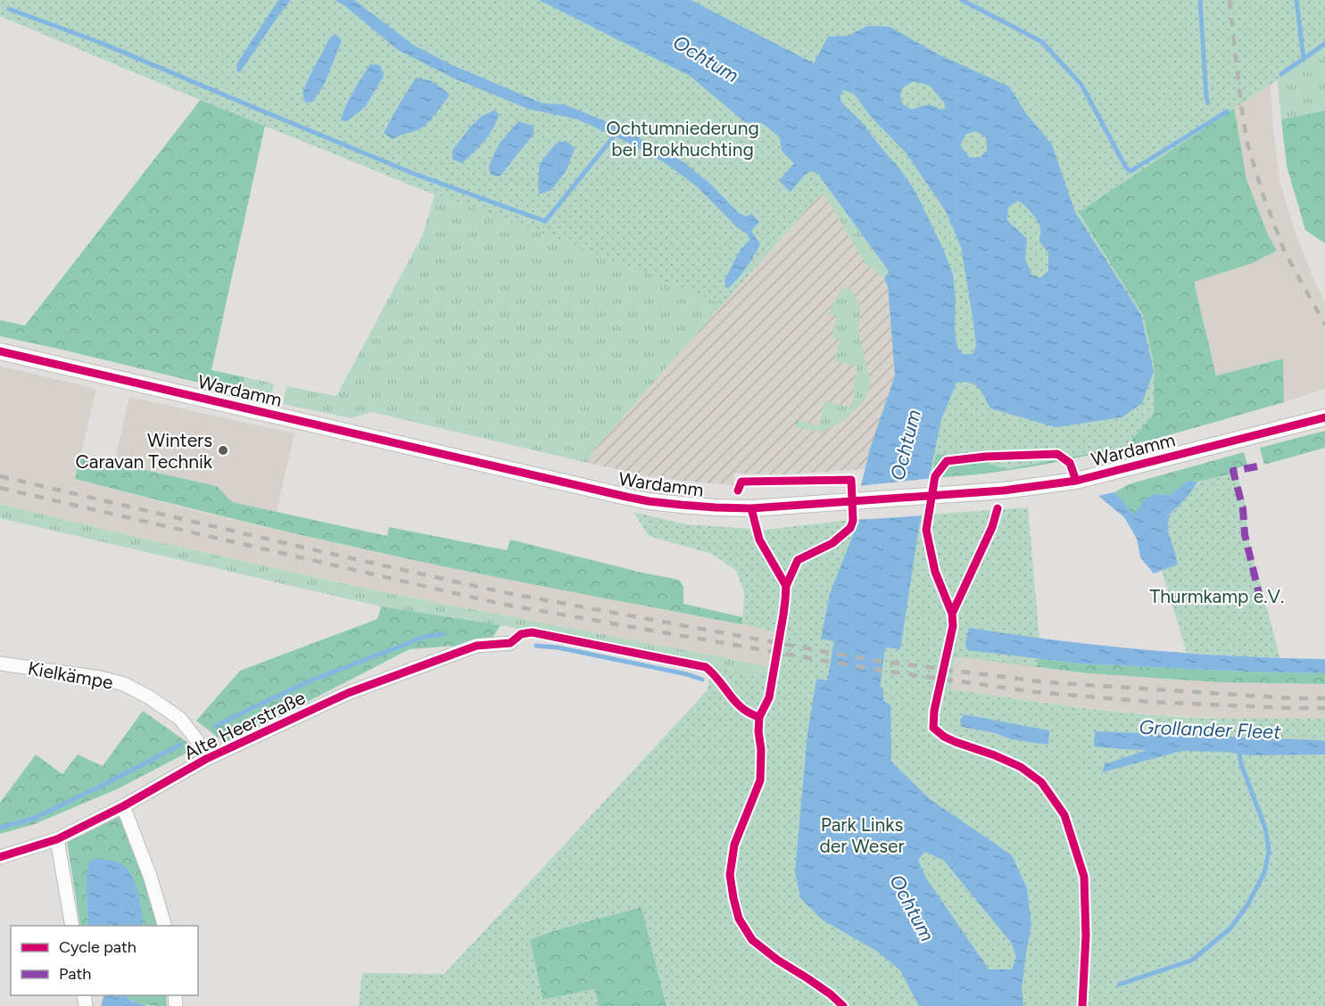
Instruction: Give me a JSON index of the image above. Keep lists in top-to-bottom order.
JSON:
{
  "streets": {
    "street": ["Wardamm", "Kielkämpe", "Alte Heerstraße"]
  },
  "crossings": [
    ["Kielkämpe", "Alte Heerstraße"]
  ],
  "water": ["Ochtum", "Grollander Fleet"],
  "parks": ["Ochtumniederung bei Brokhuchting", "Thurmkamp e.V.", "Park Links der Weser"],
  "places": ["Winters Caravan Technik"],
  "legend": ["Cycle path", "Path"]
}
